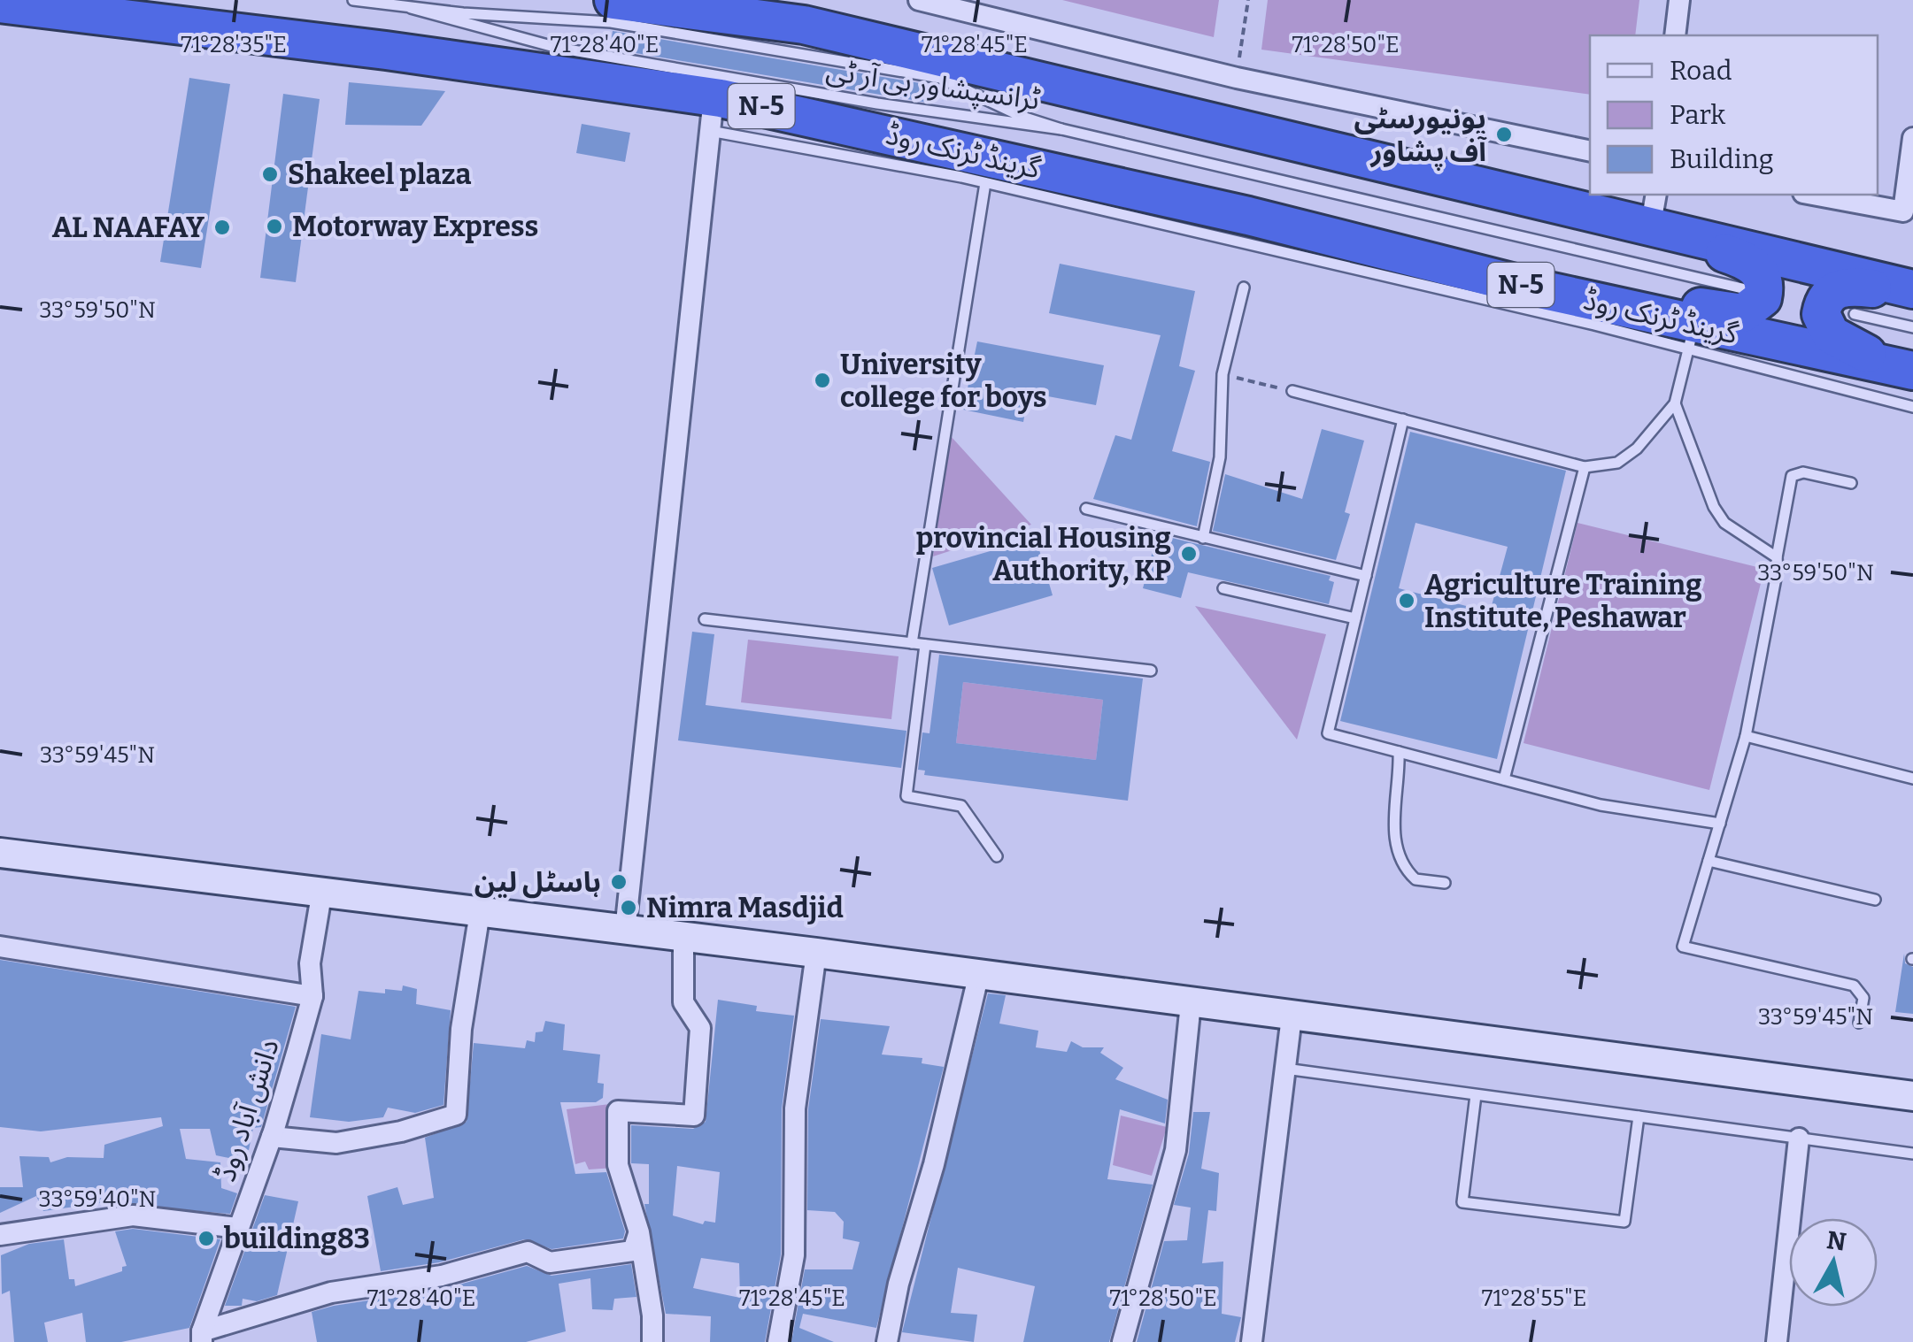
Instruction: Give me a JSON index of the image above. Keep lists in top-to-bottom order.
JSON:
{
  "streets": {
    "highway": ["N-5", "گرینڈ ٹرنک روڈ"],
    "street": ["دانش آباد روڈ"],
    "lane": ["ٹرانسپشاور بی آر ٹی"]
  },
  "places": [
    "یونیورسٹی آف پشاور",
    "Shakeel plaza",
    "Motorway Express",
    "AL NAAFAY",
    "University college for boys",
    "provincial Housing Authority, KP",
    "Agriculture Training Institute, Peshawar",
    "ہاسٹل لین",
    "Nimra Masdjid",
    "building83"
  ],
  "legend": ["Road", "Park", "Building"],
  "north": "top",
  "coordinates": [
    "71°28'35\"E",
    "71°28'40\"E",
    "71°28'45\"E",
    "71°28'50\"E",
    "33°59'50\"N",
    "33°59'45\"N",
    "33°59'40\"N",
    "71°28'55\"E"
  ]
}
